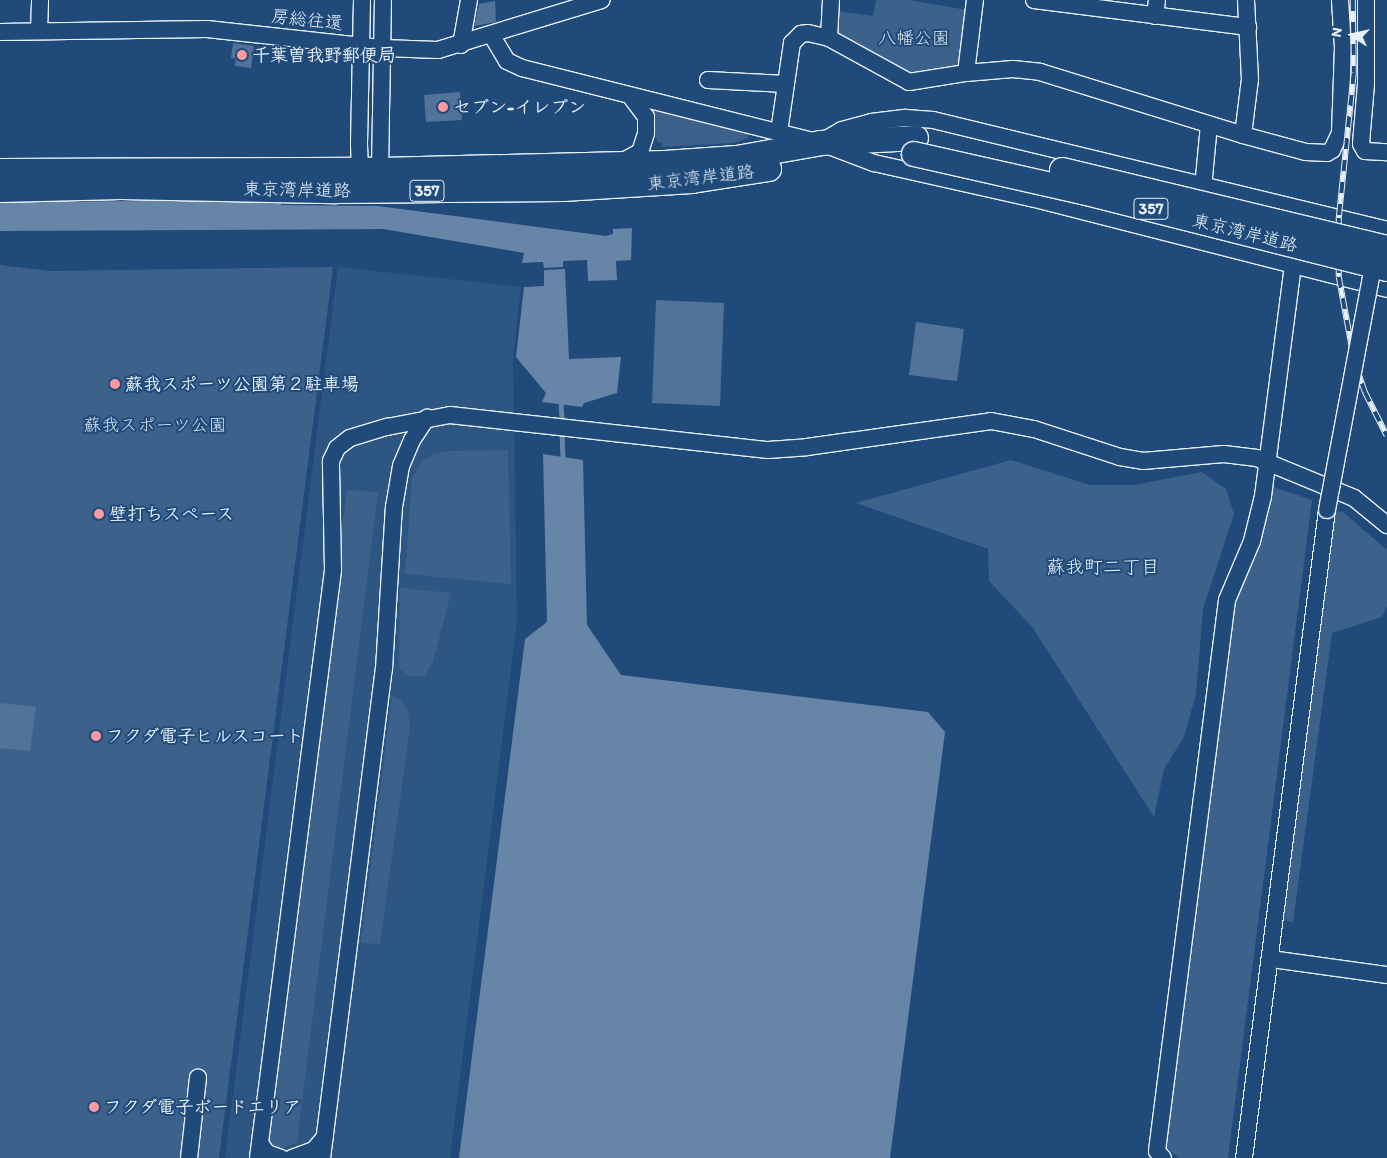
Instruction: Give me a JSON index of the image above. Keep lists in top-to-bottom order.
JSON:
{
  "streets": {
    "highway": ["東京湾岸道路", "357"],
    "street": ["房総往還"]
  },
  "districts": ["蘇我町二丁目"],
  "parks": ["八幡公園", "蘇我スポーツ公園"],
  "places": [
    "千葉曽我野郵便局",
    "セブン-イレブン",
    "蘇我スポーツ公園第２駐車場",
    "壁打ちスペース",
    "フクダ電子ヒルスコート",
    "フクダ電子ボードエリア"
  ],
  "north": "left"
}
